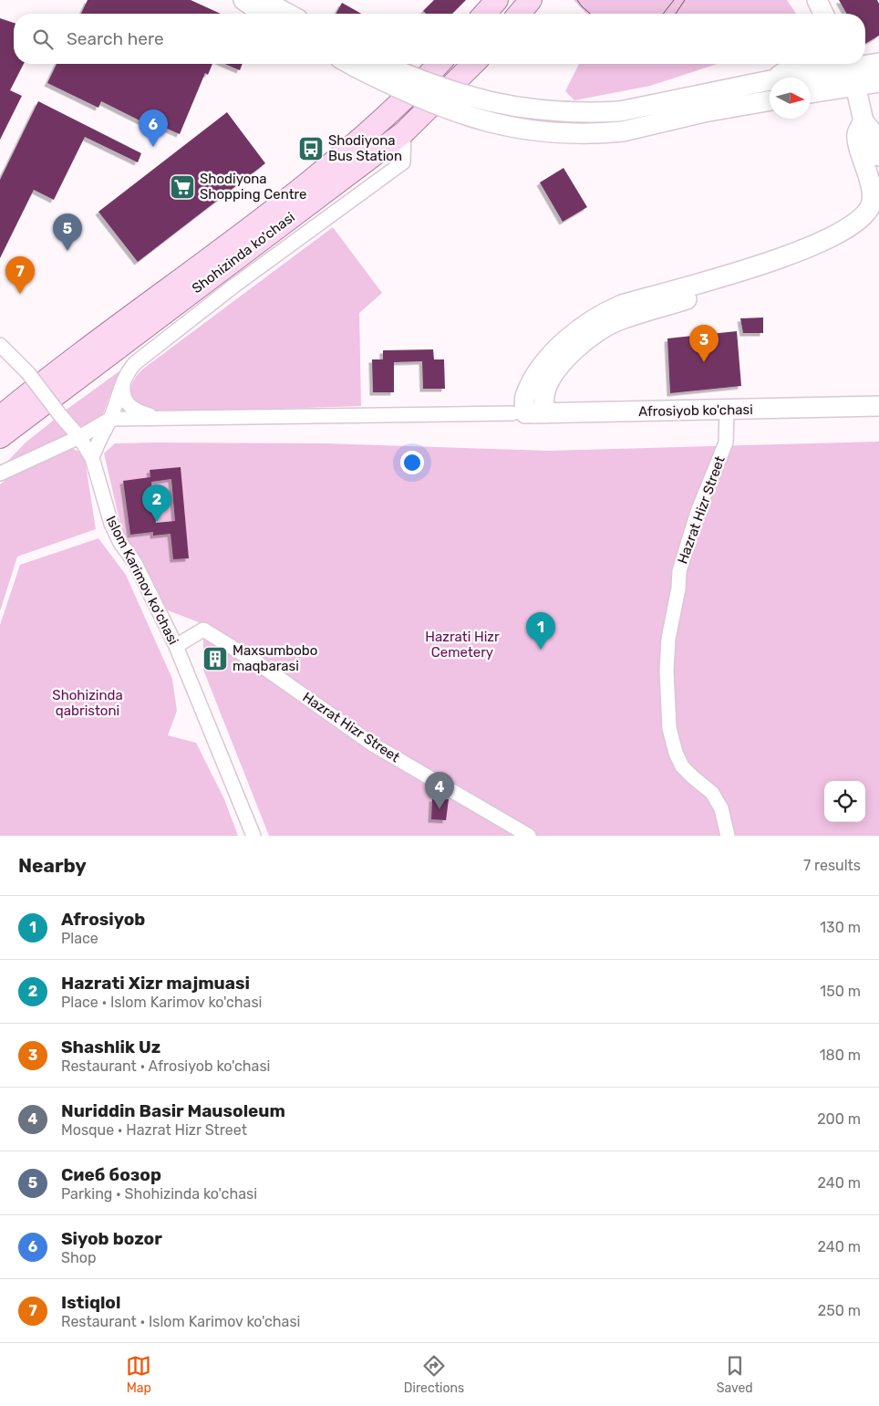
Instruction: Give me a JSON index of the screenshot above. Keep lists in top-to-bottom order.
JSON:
{
  "streets": {
    "main road": ["Shohizinda ko'chasi"],
    "street": ["Afrosiyob ko'chasi", "Hazrat Hizr Street", "Islom Karimov ko'chasi"]
  },
  "crossings": [
    ["Afrosiyob ko'chasi", "Hazrat Hizr Street"],
    ["Hazrat Hizr Street", "Islom Karimov ko'chasi"]
  ],
  "parks": ["Hazrati Hizr Cemetery", "Shohizinda qabristoni"],
  "places": {
    "bus stop": ["Shodiyona Bus Station"],
    "supermarket": ["Shodiyona Shopping Centre"],
    "building": ["Maxsumbobo maqbarasi"]
  },
  "north": "right",
  "page": {
    "search": "Search here",
    "pins": [
      "6",
      "5",
      "7",
      "3",
      "2",
      "1",
      "4"
    ],
    "heading": ["Nearby", "7 results"],
    "list": [
      {
        "mark": "1",
        "name": "Afrosiyob",
        "note": "Place",
        "value": "130 m"
      },
      {
        "mark": "2",
        "name": "Hazrati Xizr majmuasi",
        "note": "Place · Islom Karimov ko'chasi",
        "value": "150 m"
      },
      {
        "mark": "3",
        "name": "Shashlik Uz",
        "note": "Restaurant · Afrosiyob ko'chasi",
        "value": "180 m"
      },
      {
        "mark": "4",
        "name": "Nuriddin Basir Mausoleum",
        "note": "Mosque · Hazrat Hizr Street",
        "value": "200 m"
      },
      {
        "mark": "5",
        "name": "Сиеб бозор",
        "note": "Parking · Shohizinda ko'chasi",
        "value": "240 m"
      },
      {
        "mark": "6",
        "name": "Siyob bozor",
        "note": "Shop",
        "value": "240 m"
      },
      {
        "mark": "7",
        "name": "Istiqlol",
        "note": "Restaurant · Islom Karimov ko'chasi",
        "value": "250 m"
      }
    ],
    "nav": ["Map", "Directions", "Saved"]
  }
}
